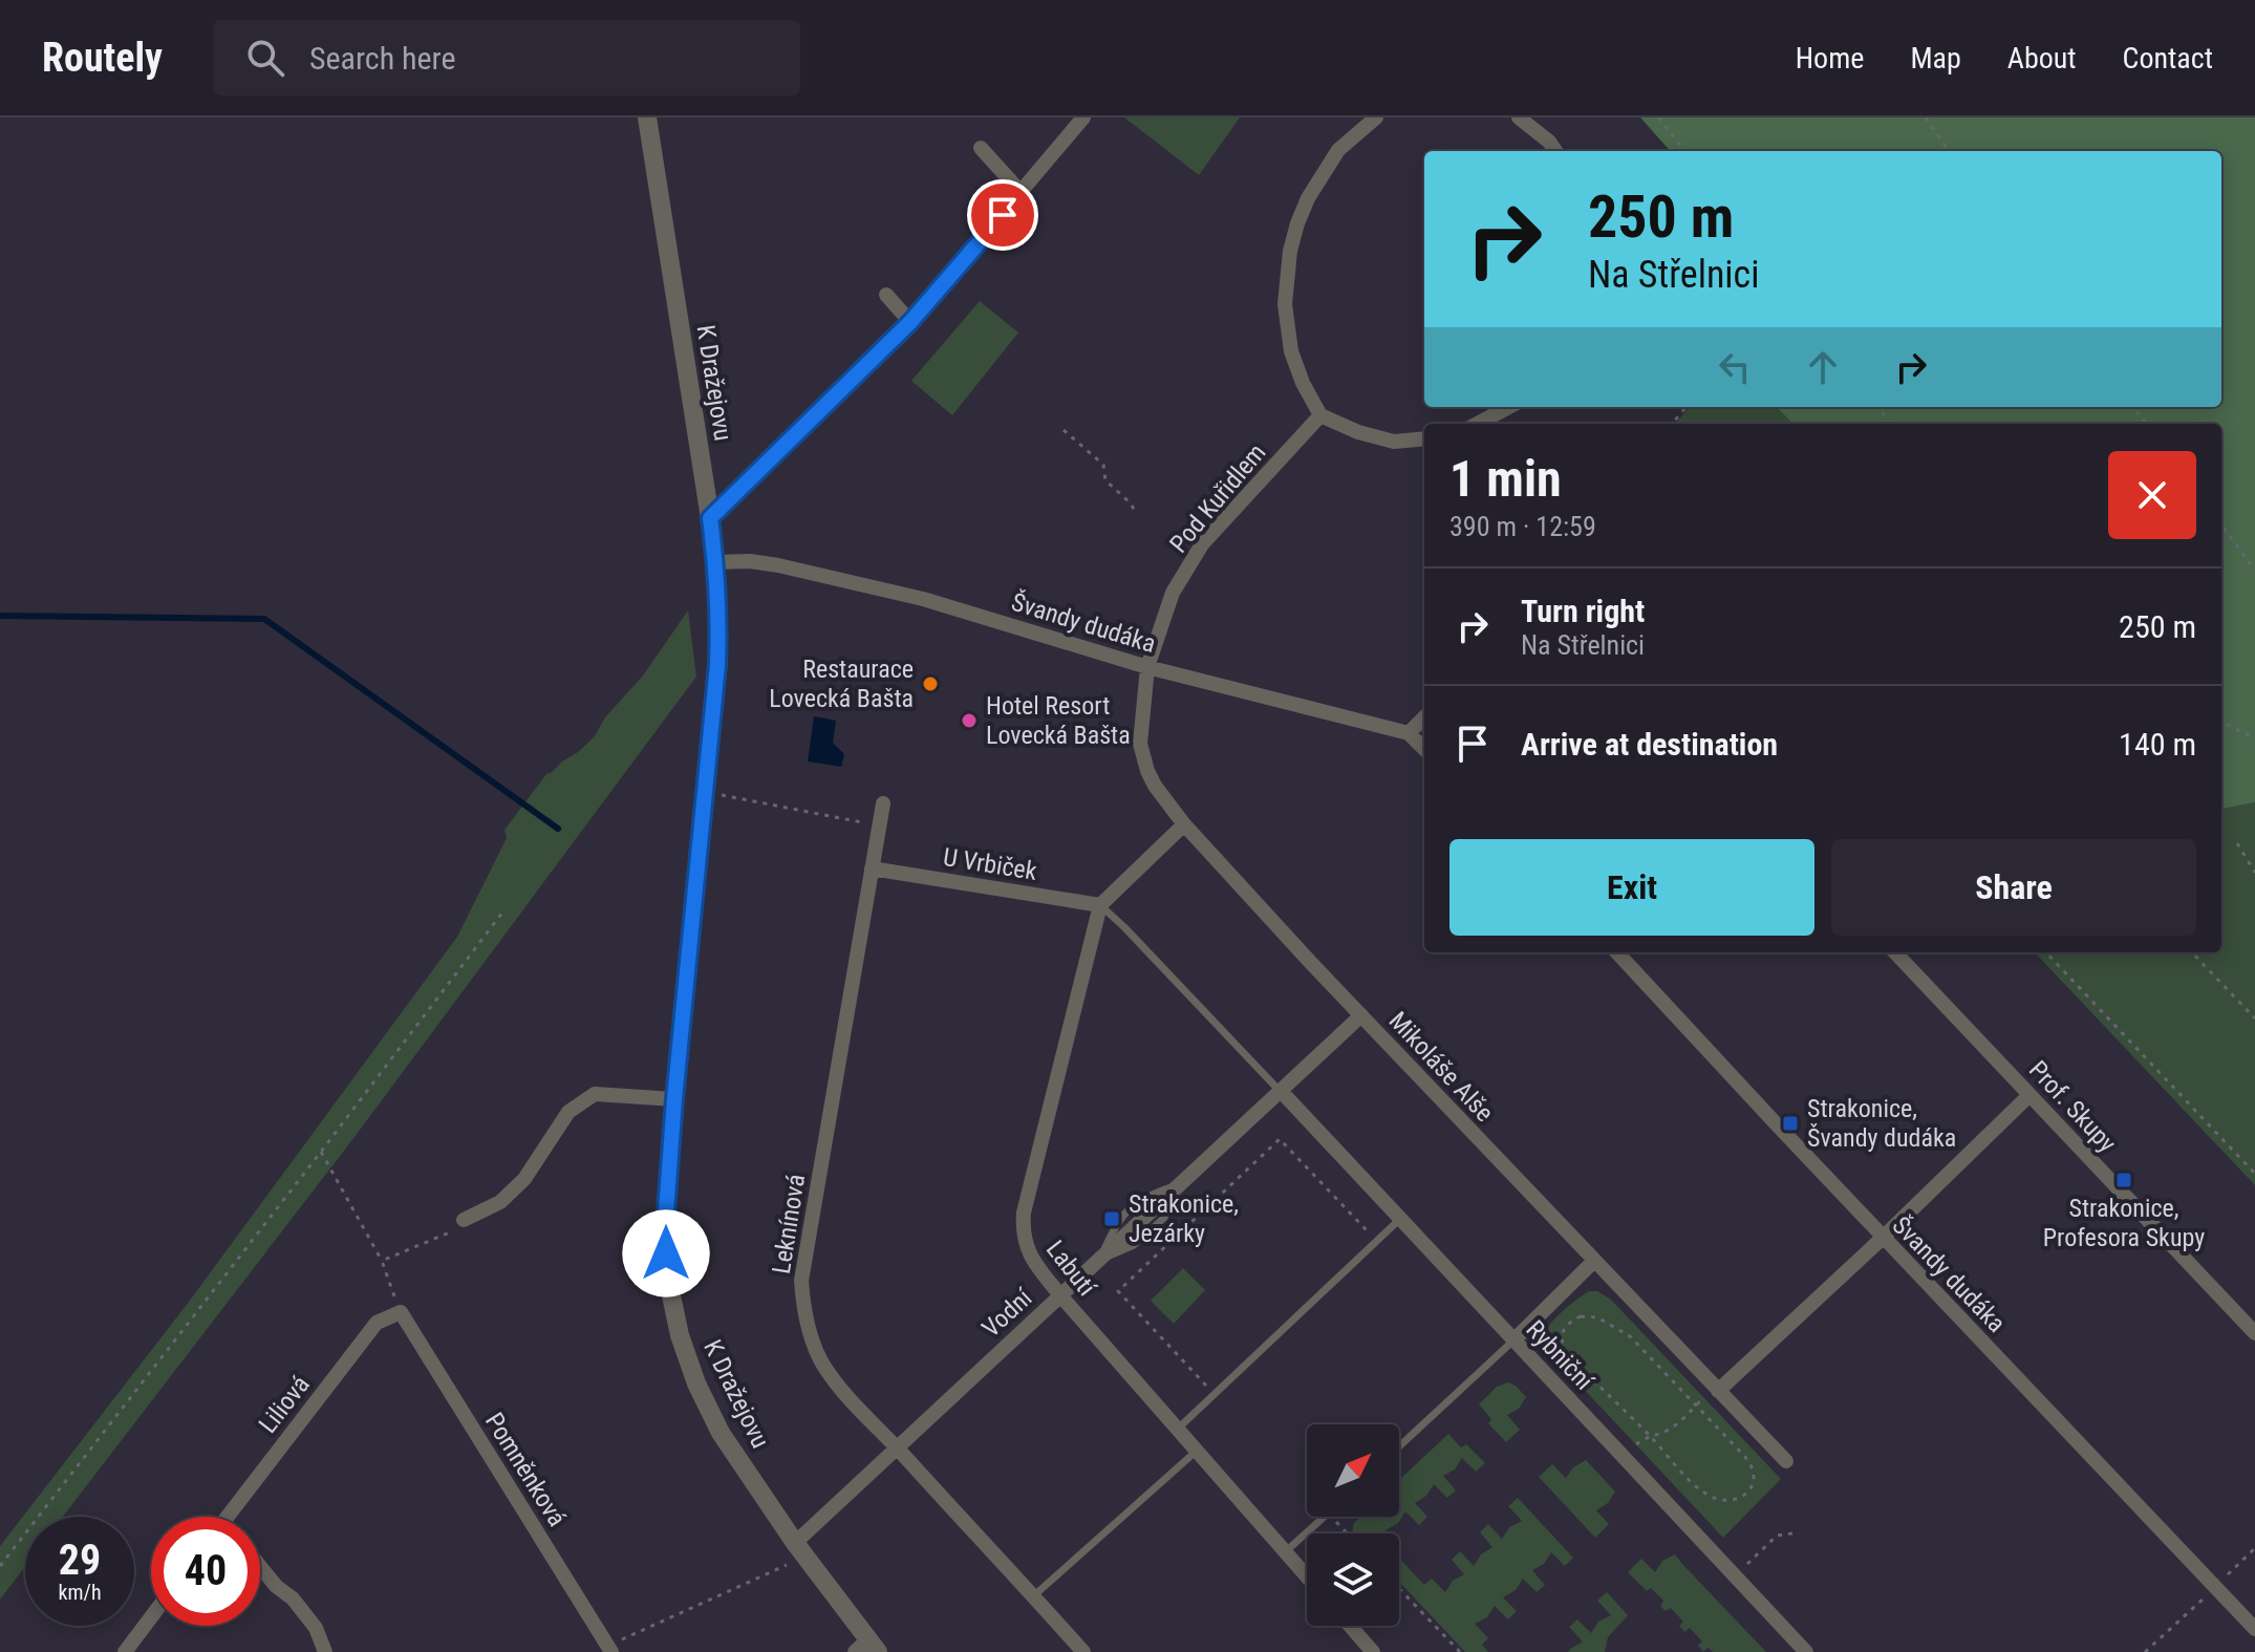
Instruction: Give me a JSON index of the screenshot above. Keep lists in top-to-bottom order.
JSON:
{
  "streets": {
    "street": [
      "K Dražejovu",
      "Pod Kuřidlem",
      "Švandy dudáka",
      "U Vrbiček",
      "Mikoláše Alše",
      "Prof. Skupy",
      "Leknínová",
      "Labutí",
      "Vodní",
      "Rybniční",
      "Liliová",
      "Pomněnková"
    ]
  },
  "crossings": [
    ["K Dražejovu", "Švandy dudáka"],
    ["K Dražejovu", "Vodní"],
    ["Pod Kuřidlem", "Švandy dudáka"],
    ["Pod Kuřidlem", "Mikoláše Alše"],
    ["Švandy dudáka", "Mikoláše Alše"],
    ["U Vrbiček", "Leknínová"],
    ["U Vrbiček", "Labutí"],
    ["Mikoláše Alše", "Vodní"],
    ["Leknínová", "Vodní"],
    ["Labutí", "Vodní"],
    ["Vodní", "Rybniční"],
    ["Liliová", "Pomněnková"]
  ],
  "places": {
    "other": ["Restaurace Lovecká Bašta", "Hotel Resort Lovecká Bašta"],
    "transit": ["Strakonice, Švandy dudáka", "Strakonice, Profesora Skupy", "Strakonice, Jezárky"]
  },
  "north": "top right",
  "page": {
    "header": "Routely",
    "search": "Search here",
    "nav": [
      "Home",
      "Map",
      "About",
      "Contact"
    ],
    "turn": ["250 m", "Na Střelnici"],
    "heading": ["1 min", "390 m · 12:59"],
    "list": [
      {
        "name": "Turn right",
        "note": "Na Střelnici",
        "value": "250 m"
      },
      {
        "name": "Arrive at destination",
        "value": "140 m"
      }
    ],
    "buttons": ["Exit", "Share"],
    "speed": "29 km/h",
    "limit": "40"
  }
}
